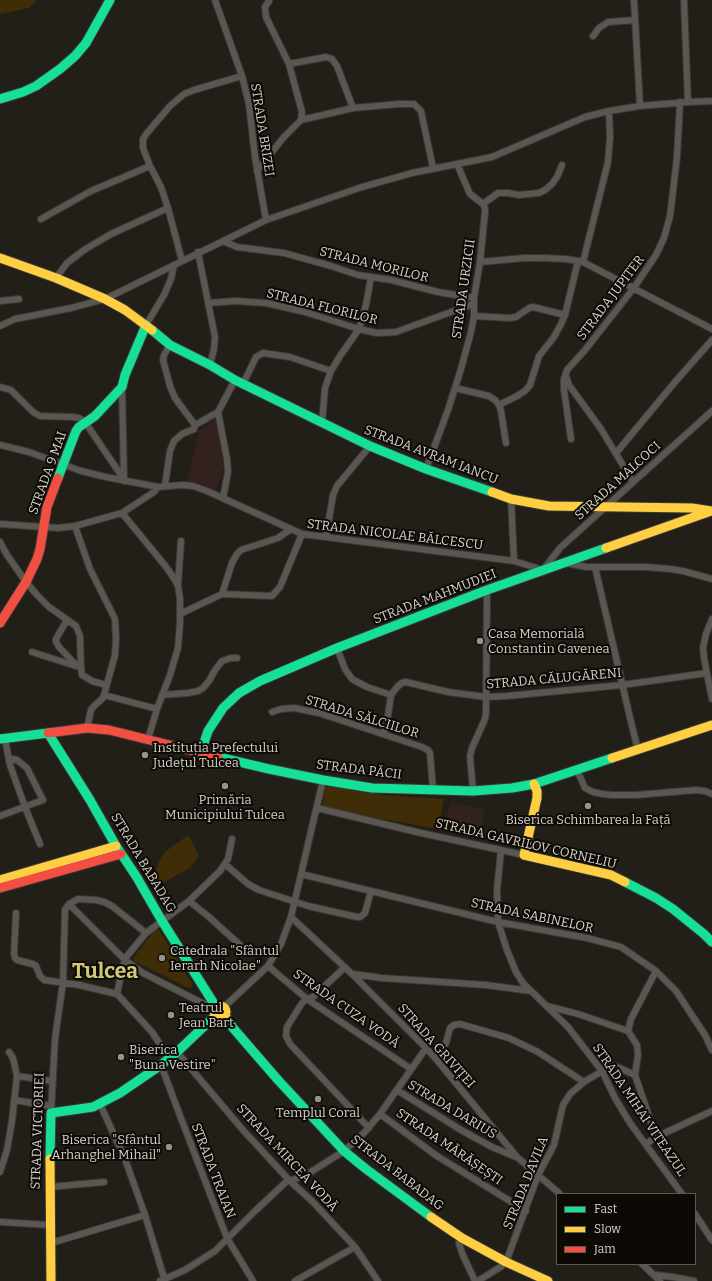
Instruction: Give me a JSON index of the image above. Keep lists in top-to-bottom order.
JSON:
{
  "streets": {
    "street": [
      "STRADA BRIZEI",
      "STRADA MORILOR",
      "STRADA URZICII",
      "STRADA JUPITER",
      "STRADA FLORILOR",
      "STRADA AVRAM IANCU",
      "STRADA 9 MAI",
      "STRADA MALCOCI",
      "STRADA NICOLAE BĂLCESCU",
      "STRADA MAHMUDIEI",
      "STRADA CĂLUGĂRENI",
      "STRADA SĂLCIILOR",
      "STRADA PĂCII",
      "STRADA GAVRILOV CORNELIU",
      "STRADA BABADAG",
      "STRADA SABINELOR",
      "STRADA CUZA VODĂ",
      "STRADA GRIVIȚEI",
      "STRADA DARIUS",
      "STRADA MIHAI VITEAZUL",
      "STRADA VICTORIEI",
      "STRADA MĂRĂȘEȘTI",
      "STRADA MIRCEA VODĂ",
      "STRADA TRAIAN",
      "STRADA DAVILA"
    ]
  },
  "crossings": [
    ["STRADA MORILOR", "STRADA URZICII"],
    ["STRADA MORILOR", "STRADA FLORILOR"],
    ["STRADA URZICII", "STRADA FLORILOR"],
    ["STRADA URZICII", "STRADA AVRAM IANCU"],
    ["STRADA AVRAM IANCU", "STRADA MALCOCI"],
    ["STRADA AVRAM IANCU", "STRADA MAHMUDIEI"],
    ["STRADA 9 MAI", "STRADA NICOLAE BĂLCESCU"],
    ["STRADA MALCOCI", "STRADA NICOLAE BĂLCESCU"],
    ["STRADA MALCOCI", "STRADA MAHMUDIEI"],
    ["STRADA NICOLAE BĂLCESCU", "STRADA MAHMUDIEI"],
    ["STRADA MAHMUDIEI", "STRADA PĂCII"],
    ["STRADA SĂLCIILOR", "STRADA PĂCII"],
    ["STRADA PĂCII", "STRADA BABADAG"],
    ["STRADA GAVRILOV CORNELIU", "STRADA MIHAI VITEAZUL"],
    ["STRADA BABADAG", "STRADA DAVILA"],
    ["STRADA SABINELOR", "STRADA MIHAI VITEAZUL"],
    ["STRADA GRIVIȚEI", "STRADA DARIUS"],
    ["STRADA GRIVIȚEI", "STRADA DAVILA"],
    ["STRADA MIHAI VITEAZUL", "STRADA DAVILA"],
    ["STRADA MĂRĂȘEȘTI", "STRADA DAVILA"]
  ],
  "districts": ["Tulcea"],
  "places": [
    "Casa Memorială Constantin Gavenea",
    "Instituția Prefectului Județul Tulcea",
    "Primăria Municipiului Tulcea",
    "Biserica Schimbarea la Față",
    "Catedrala \"Sfântul Ierarh Nicolae\"",
    "Teatrul Jean Bart",
    "Biserica \"Buna Vestire\"",
    "Templul Coral",
    "Biserica \"Sfântul Arhanghel Mihail\""
  ],
  "legend": ["Fast", "Slow", "Jam"]
}
